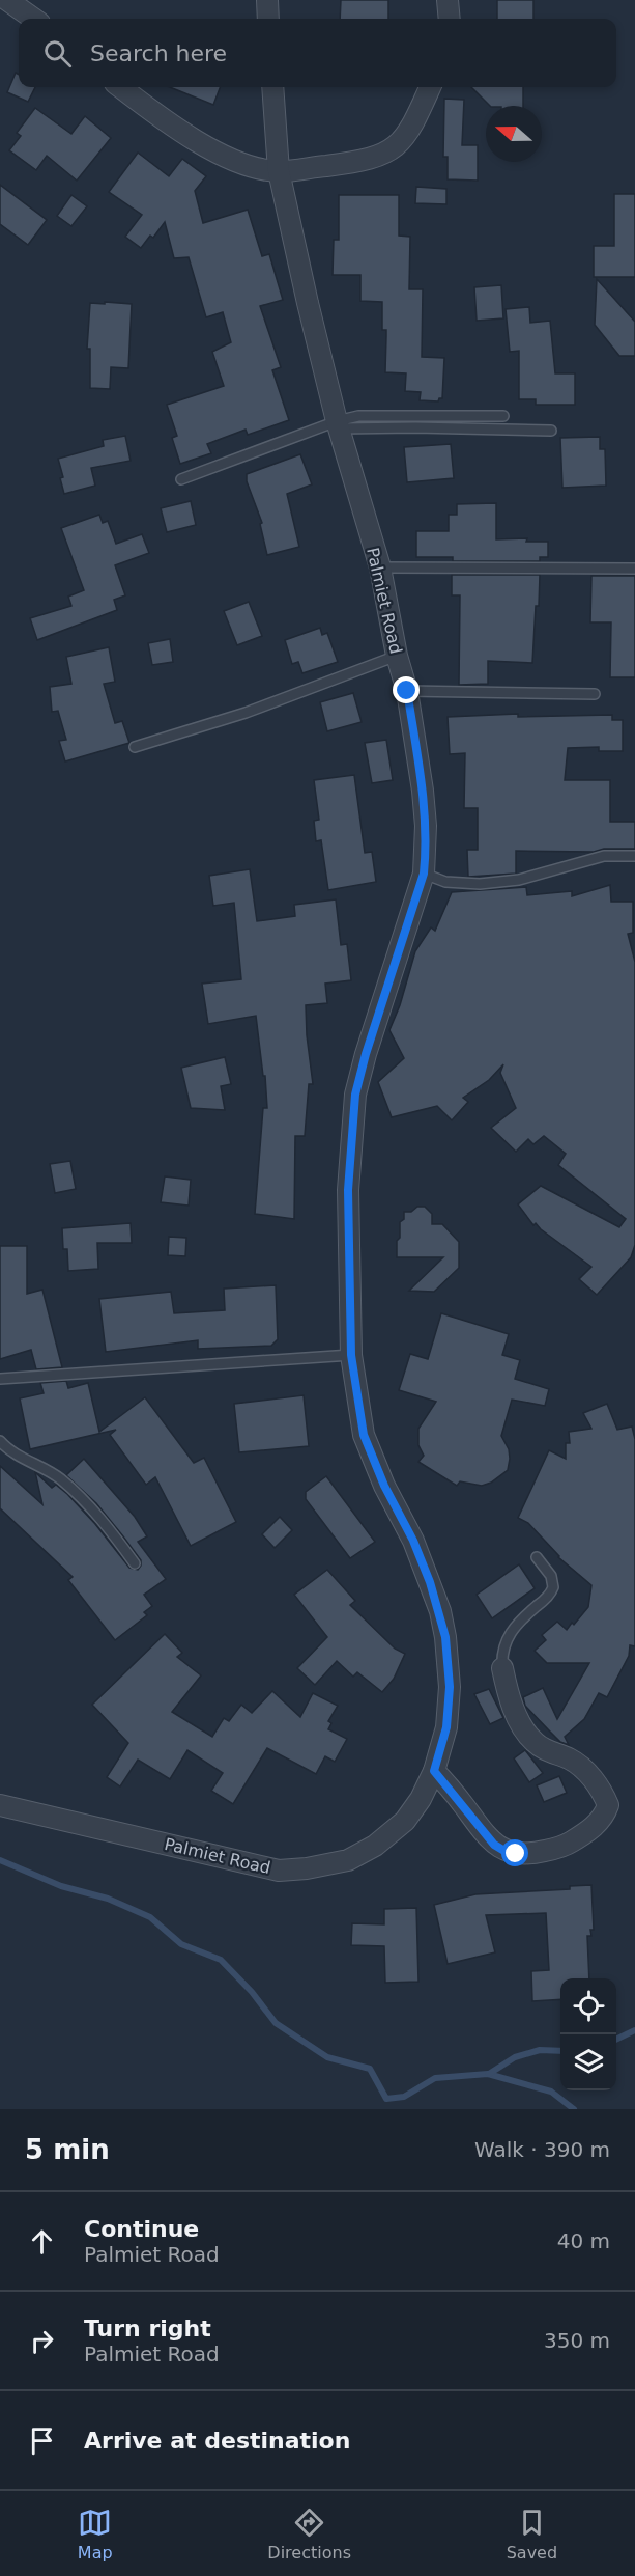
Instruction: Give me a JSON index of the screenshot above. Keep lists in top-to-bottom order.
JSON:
{
  "streets": {
    "street": ["Palmiet Road"]
  },
  "north": "left",
  "page": {
    "search": "Search here",
    "heading": ["5 min", "Walk · 390 m"],
    "list": [
      ["Continue", "Palmiet Road", "40 m"],
      ["Turn right", "Palmiet Road", "350 m"],
      "Arrive at destination"
    ],
    "nav": ["Map", "Directions", "Saved"]
  }
}
